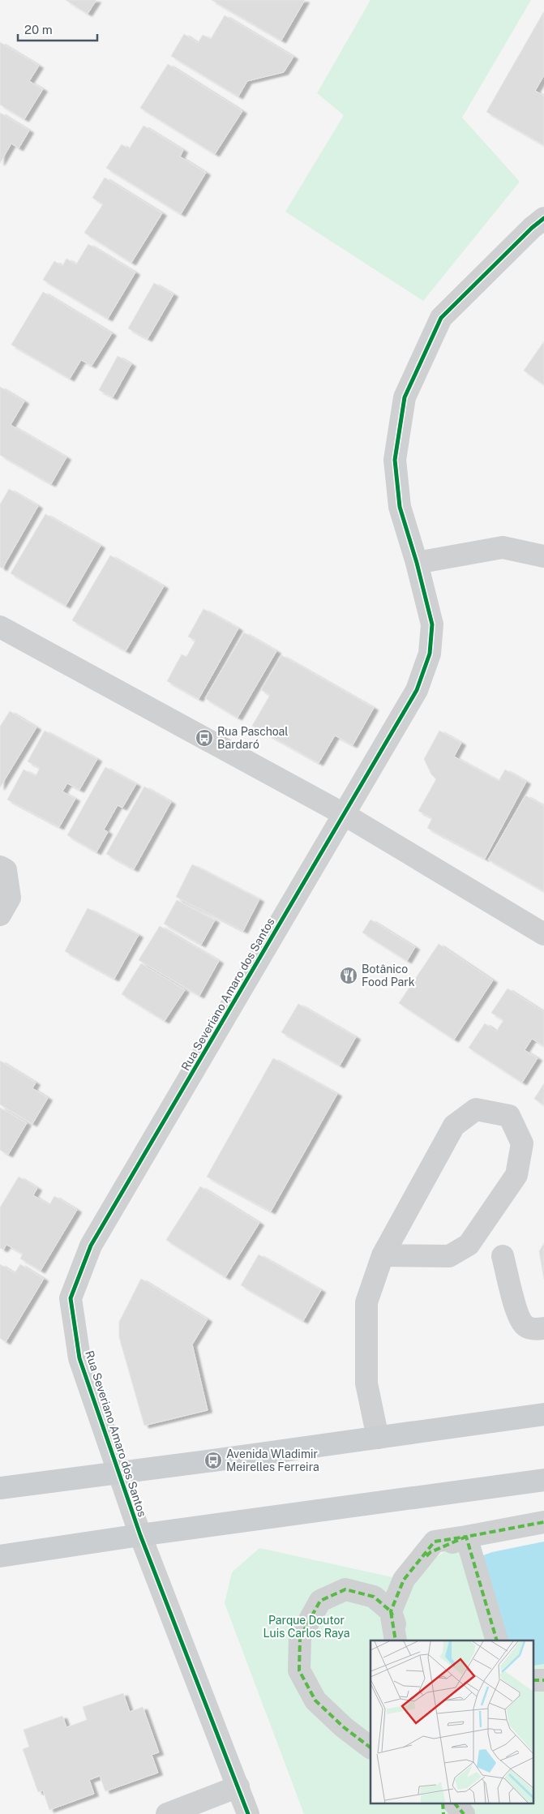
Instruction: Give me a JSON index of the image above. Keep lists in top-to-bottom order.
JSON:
{
  "streets": {
    "street": ["Rua Severiano Amaro dos Santos"]
  },
  "parks": ["Parque Doutor Luis Carlos Raya"],
  "places": {
    "bus stop": ["Rua Paschoal Bardaró", "Avenida Wladimir Meirelles Ferreira"],
    "restaurant": ["Botânico Food Park"]
  },
  "scale_bar": "20 m"
}
